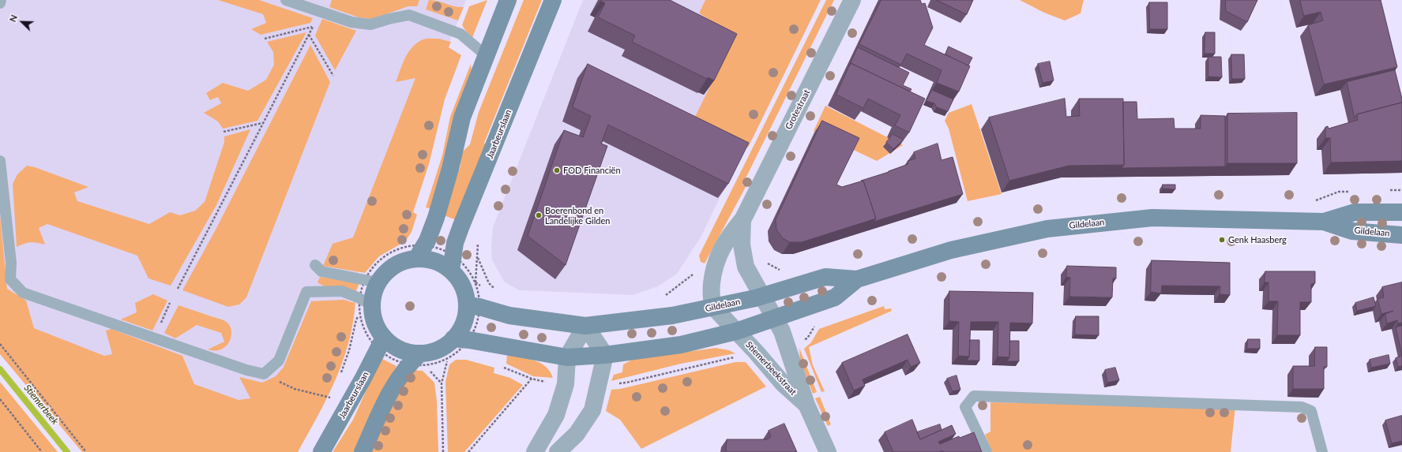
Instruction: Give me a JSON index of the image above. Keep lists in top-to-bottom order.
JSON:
{
  "streets": {
    "street": [
      "Grotestraat",
      "Jaarbeurslaan",
      "Gildelaan",
      "Stiemerbeekstraat"
    ]
  },
  "crossings": [
    ["Grotestraat", "Gildelaan"],
    ["Grotestraat", "Stiemerbeekstraat"],
    ["Jaarbeurslaan", "Gildelaan"],
    ["Gildelaan", "Stiemerbeekstraat"]
  ],
  "water": ["Stiemerbeek"],
  "places": ["FOD Financiën", "Boerenbond en Landelijke Gilden", "Genk Haasberg"],
  "north": "top left"
}
